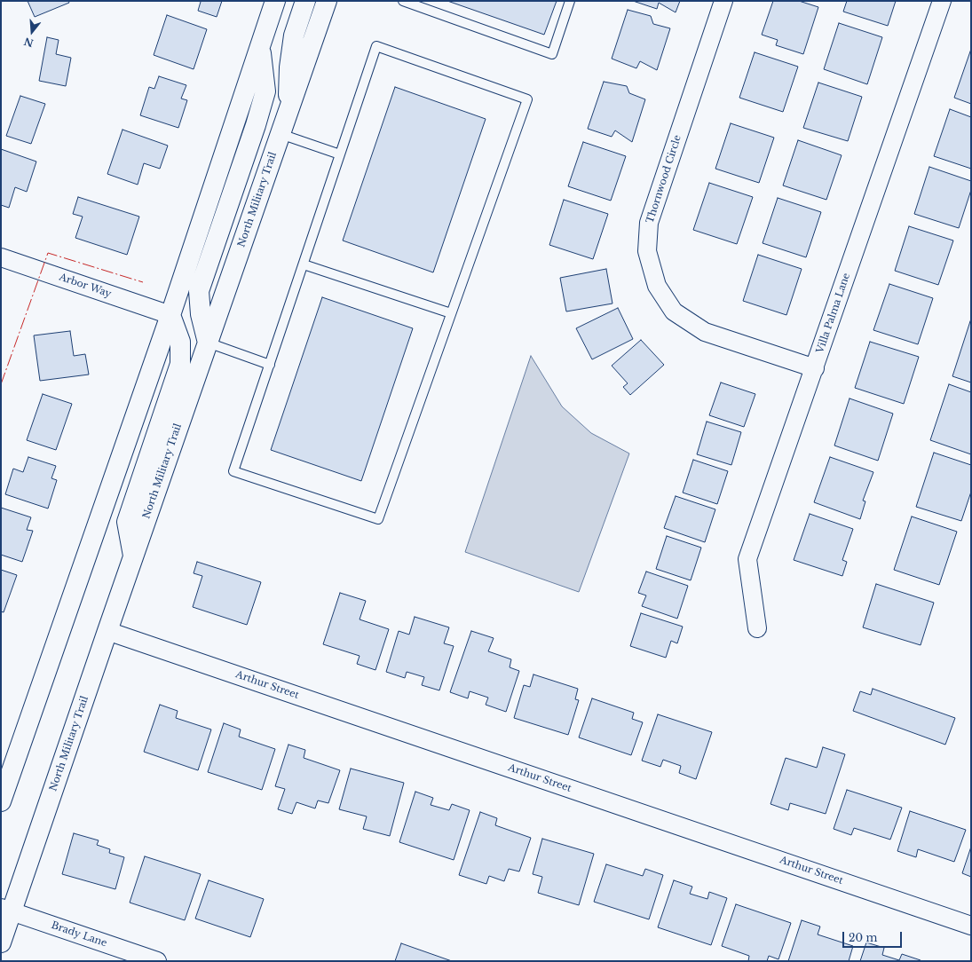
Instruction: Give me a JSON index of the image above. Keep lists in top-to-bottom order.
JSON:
{
  "streets": {
    "main road": ["North Military Trail"],
    "street": [
      "Thornwood Circle",
      "Arbor Way",
      "Villa Palma Lane",
      "Arthur Street",
      "Brady Lane"
    ]
  },
  "crossings": [
    ["Thornwood Circle", "Villa Palma Lane"],
    ["North Military Trail", "Arthur Street"],
    ["North Military Trail", "Brady Lane"]
  ],
  "scale_bar": "20 m",
  "north": "bottom"
}
